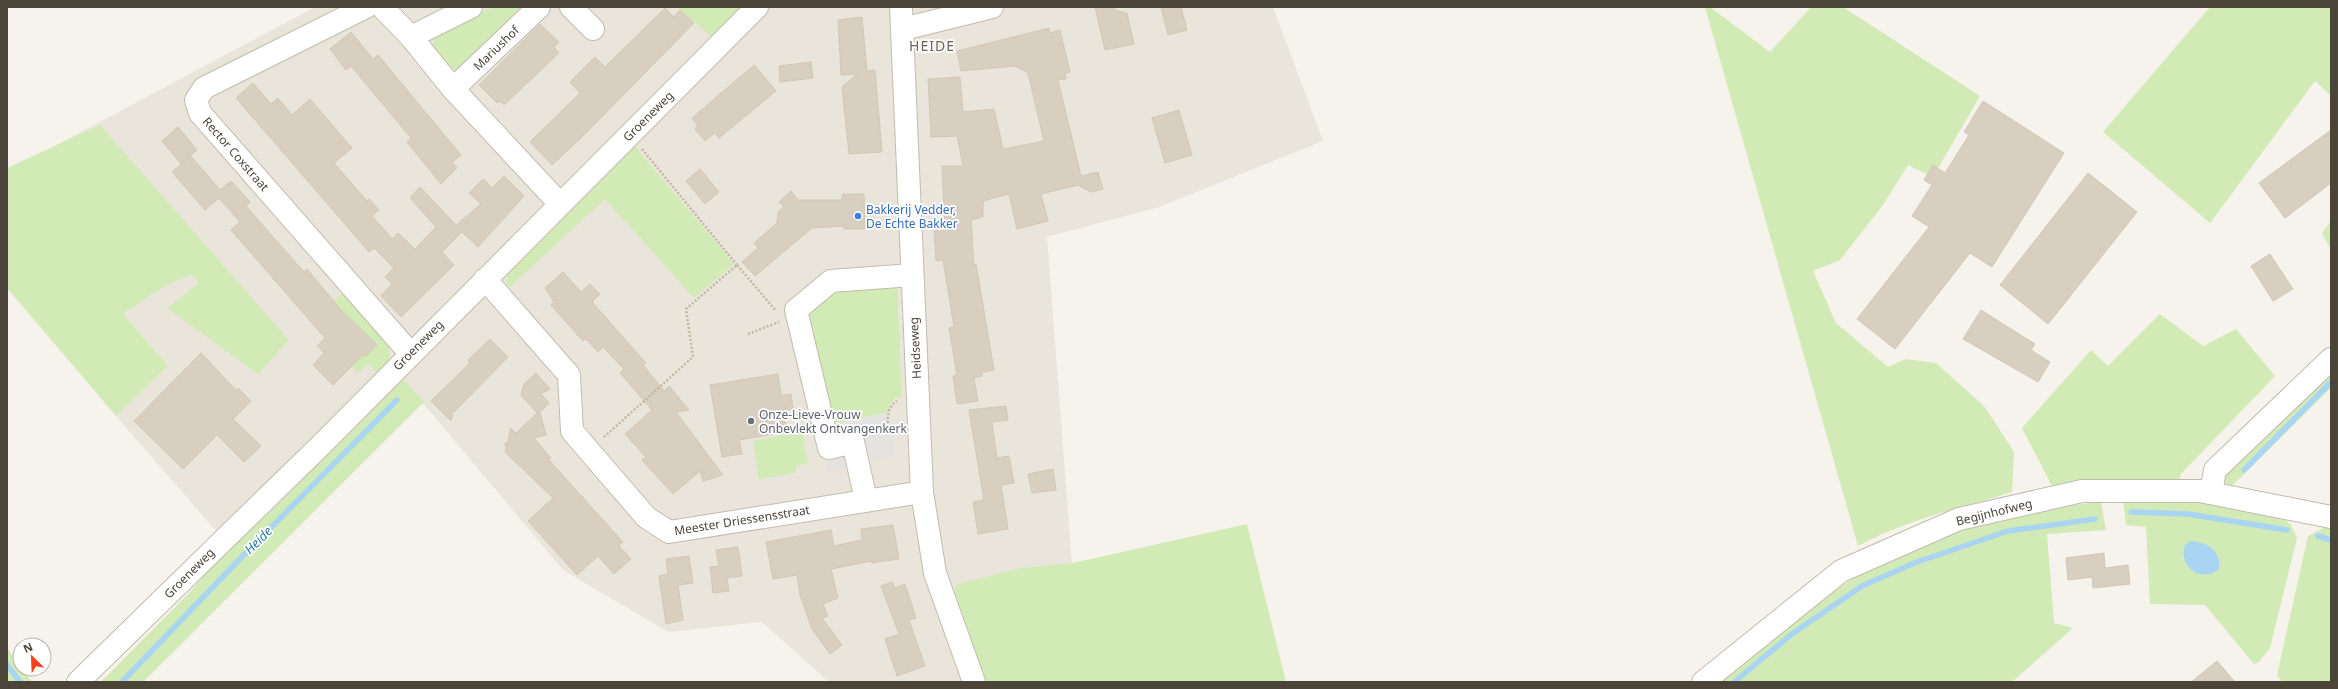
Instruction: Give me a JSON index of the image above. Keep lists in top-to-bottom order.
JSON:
{
  "streets": {
    "street": [
      "Mariushof",
      "Groeneweg",
      "Rector Coxstraat",
      "Heidseweg",
      "Begijnhofweg",
      "Meester Driessensstraat"
    ]
  },
  "crossings": [
    ["Groeneweg", "Rector Coxstraat"],
    ["Groeneweg", "Meester Driessensstraat"],
    ["Heidseweg", "Meester Driessensstraat"]
  ],
  "districts": ["HEIDE"],
  "water": ["Heide"],
  "places": ["Bakkerij Vedder, De Echte Bakker", "Onze-Lieve-Vrouw Onbevlekt Ontvangenkerk"],
  "north": "top left"
}
